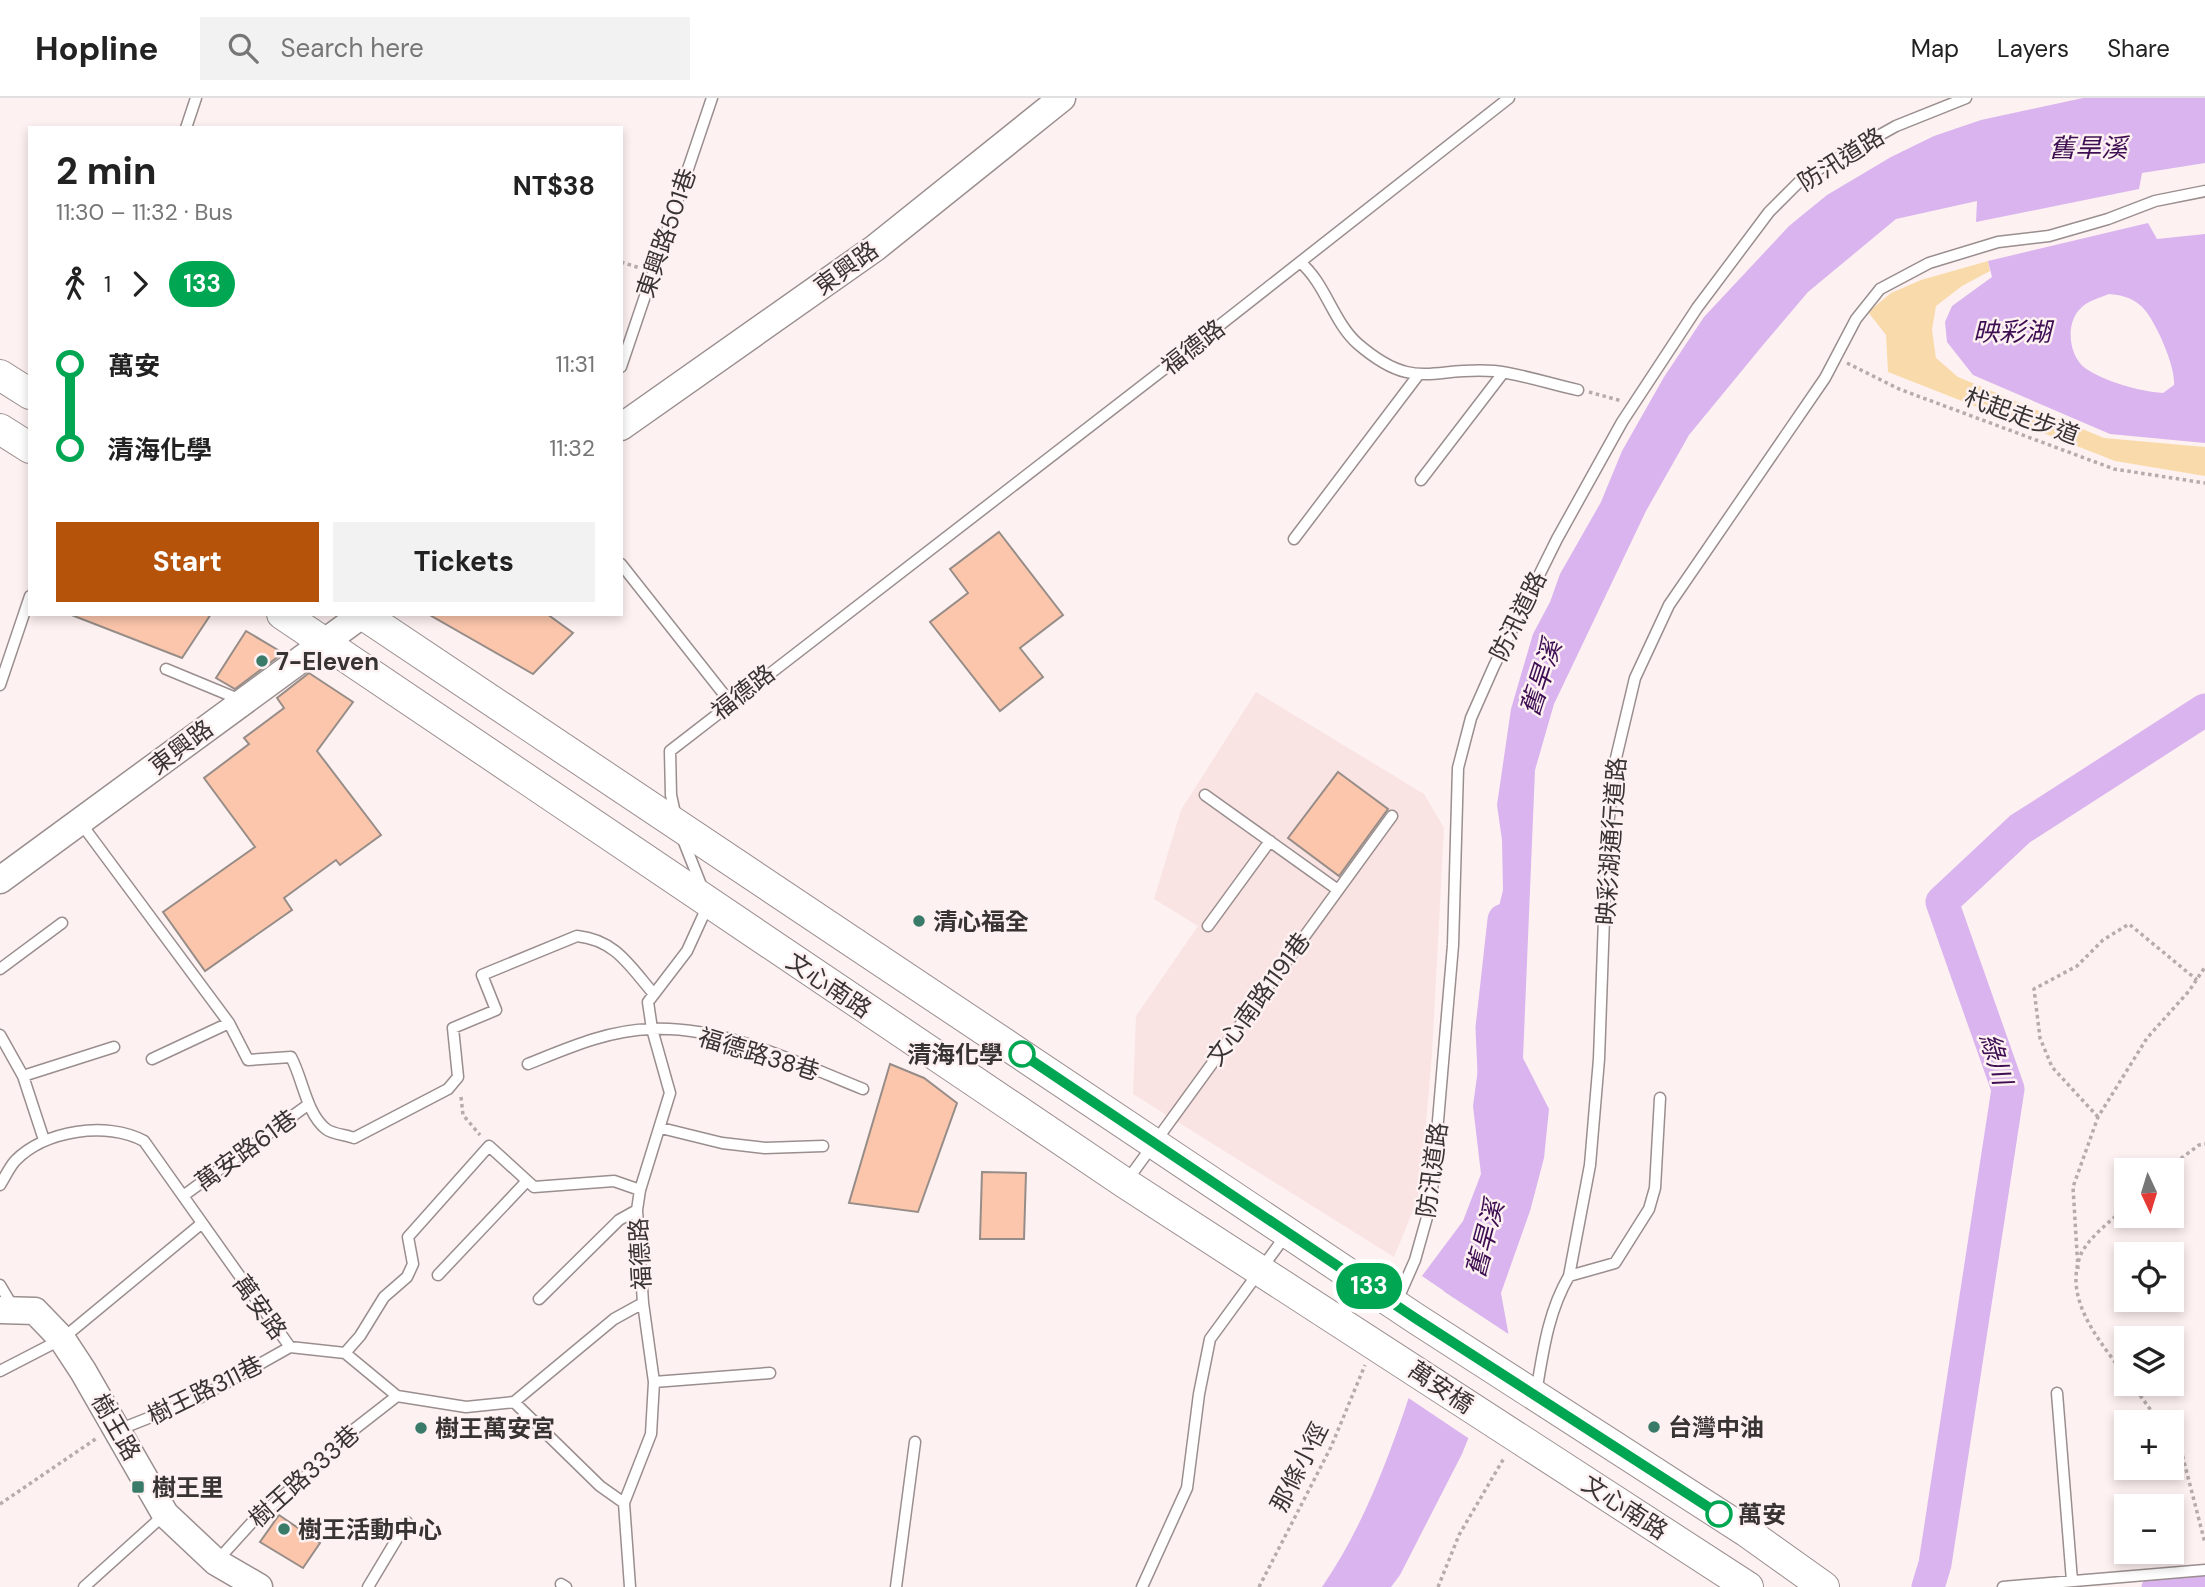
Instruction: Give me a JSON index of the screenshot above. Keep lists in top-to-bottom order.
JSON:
{
  "streets": {
    "main road": ["文心南路", "萬安橋"],
    "street": ["東興路", "樹王路"],
    "lane": [
      "防汛道路",
      "東興路501巷",
      "福德路",
      "映彩湖通行道路",
      "文心南路1191巷",
      "福德路38巷",
      "萬安路61巷",
      "萬安路",
      "樹王路311巷",
      "樹王路333巷"
    ],
    "path": ["杙起走步道", "那條小徑"]
  },
  "crossings": [
    ["防汛道路", "文心南路"],
    ["防汛道路", "萬安橋"],
    ["東興路", "文心南路"],
    ["福德路", "文心南路"],
    ["福德路", "福德路38巷"],
    ["杙起走步道", "映彩湖通行道路"],
    ["映彩湖通行道路", "文心南路"],
    ["映彩湖通行道路", "萬安橋"],
    ["文心南路", "文心南路1191巷"],
    ["文心南路", "萬安橋"],
    ["文心南路", "那條小徑"],
    ["萬安路61巷", "萬安路"],
    ["萬安路", "樹王路311巷"],
    ["萬安橋", "那條小徑"],
    ["樹王路311巷", "樹王路"],
    ["樹王路", "樹王路333巷"]
  ],
  "water": ["舊旱溪", "映彩湖", "綠川"],
  "places": {
    "other": [
      "7-Eleven",
      "清心福全",
      "清海化學",
      "台灣中油",
      "樹王萬安宮",
      "萬安",
      "樹王活動中心"
    ],
    "transit": ["樹王里"]
  },
  "lines": ["bus line 133"],
  "north": "bottom",
  "page": {
    "header": "Hopline",
    "search": "Search here",
    "nav": ["Map", "Layers", "Share"],
    "on_map": "133",
    "heading": ["2 min", "11:30 – 11:32 · Bus", "NT$38"],
    "legs": ["1", "133"],
    "list": [
      {
        "name": "萬安",
        "value": "11:31"
      },
      {
        "name": "清海化學",
        "value": "11:32"
      }
    ],
    "buttons": ["Start", "Tickets"],
    "map_buttons": ["+", "−"]
  }
}
